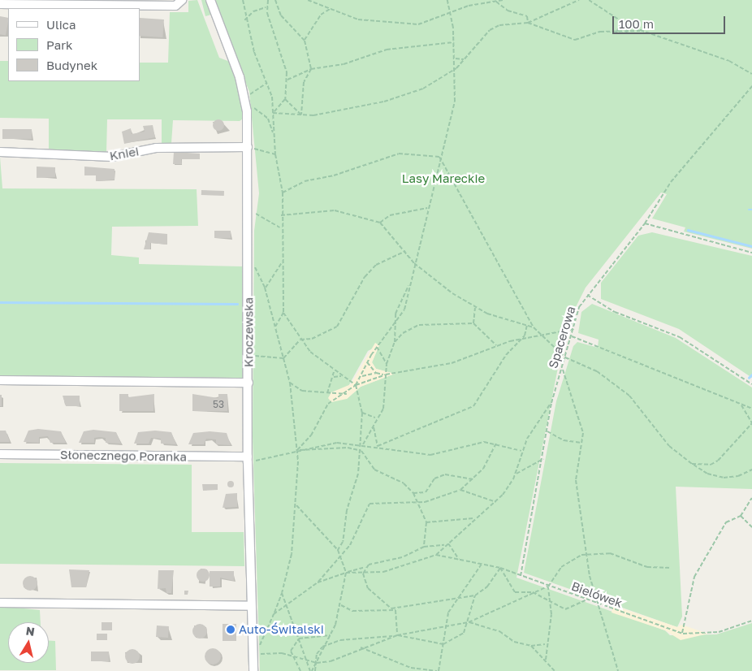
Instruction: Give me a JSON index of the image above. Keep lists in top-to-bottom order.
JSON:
{
  "streets": {
    "street": ["Kniei", "Kroczewska", "Słonecznego Poranka"],
    "path": ["Spacerowa", "Bielówek"]
  },
  "crossings": [
    ["Kniei", "Kroczewska"],
    ["Kroczewska", "Słonecznego Poranka"],
    ["Spacerowa", "Bielówek"]
  ],
  "parks": ["Lasy Mareckie"],
  "places": ["Auto-Świtalski"],
  "house_numbers": ["53"],
  "legend": ["Ulica", "Park", "Budynek"],
  "scale_bar": "100 m",
  "north": "top"
}
